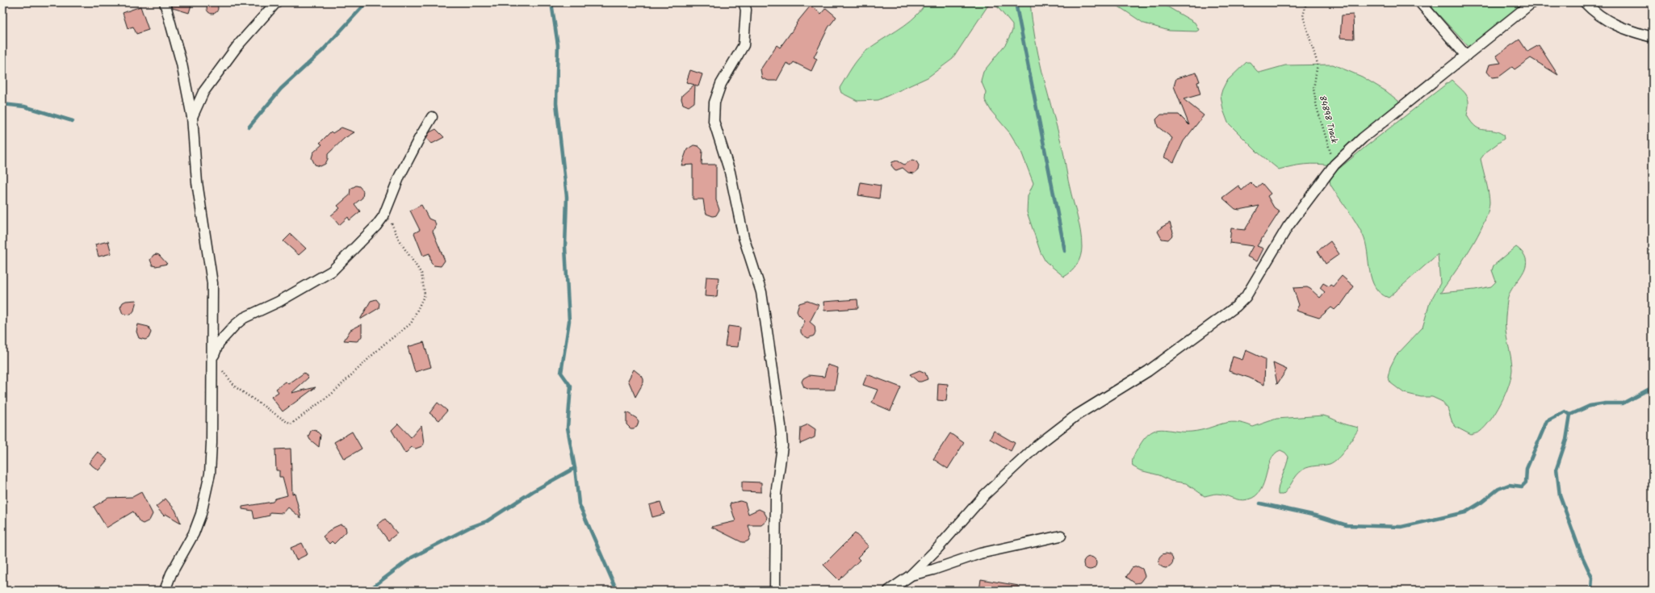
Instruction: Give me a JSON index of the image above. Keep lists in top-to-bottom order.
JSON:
{
  "streets": {
    "path": ["84898 Track"]
  }
}
